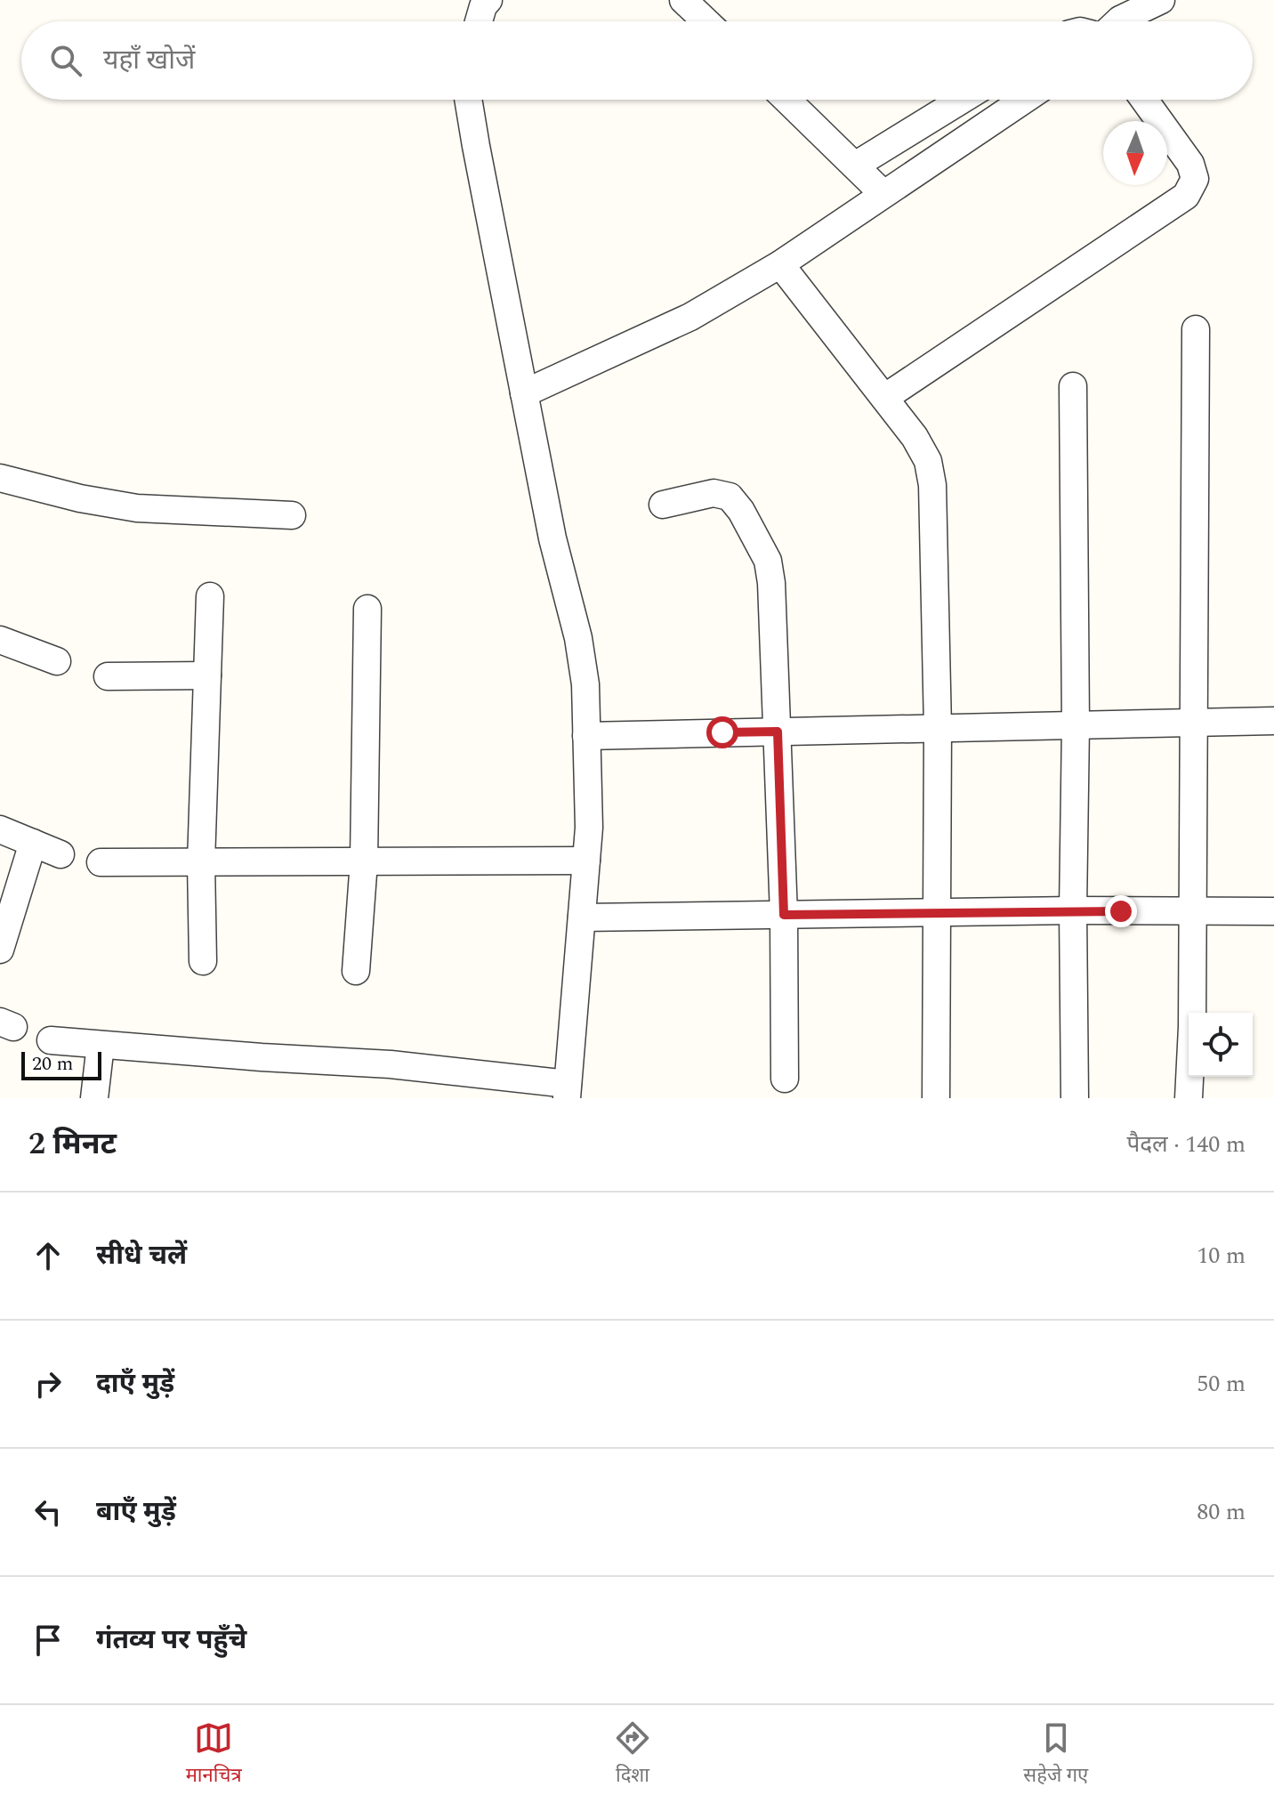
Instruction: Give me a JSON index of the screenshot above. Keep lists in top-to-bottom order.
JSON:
{
  "scale_bar": "20 m",
  "north": "bottom",
  "page": {
    "search": "यहाँ खोजें",
    "scale": "20 m",
    "heading": ["2 मिनट", "पैदल · 140 m"],
    "list": [
      ["सीधे चलें", "10 m"],
      ["दाएँ मुड़ें", "50 m"],
      ["बाएँ मुड़ें", "80 m"],
      "गंतव्य पर पहुँचे"
    ],
    "nav": ["मानचित्र", "दिशा", "सहेजे गए"]
  }
}
